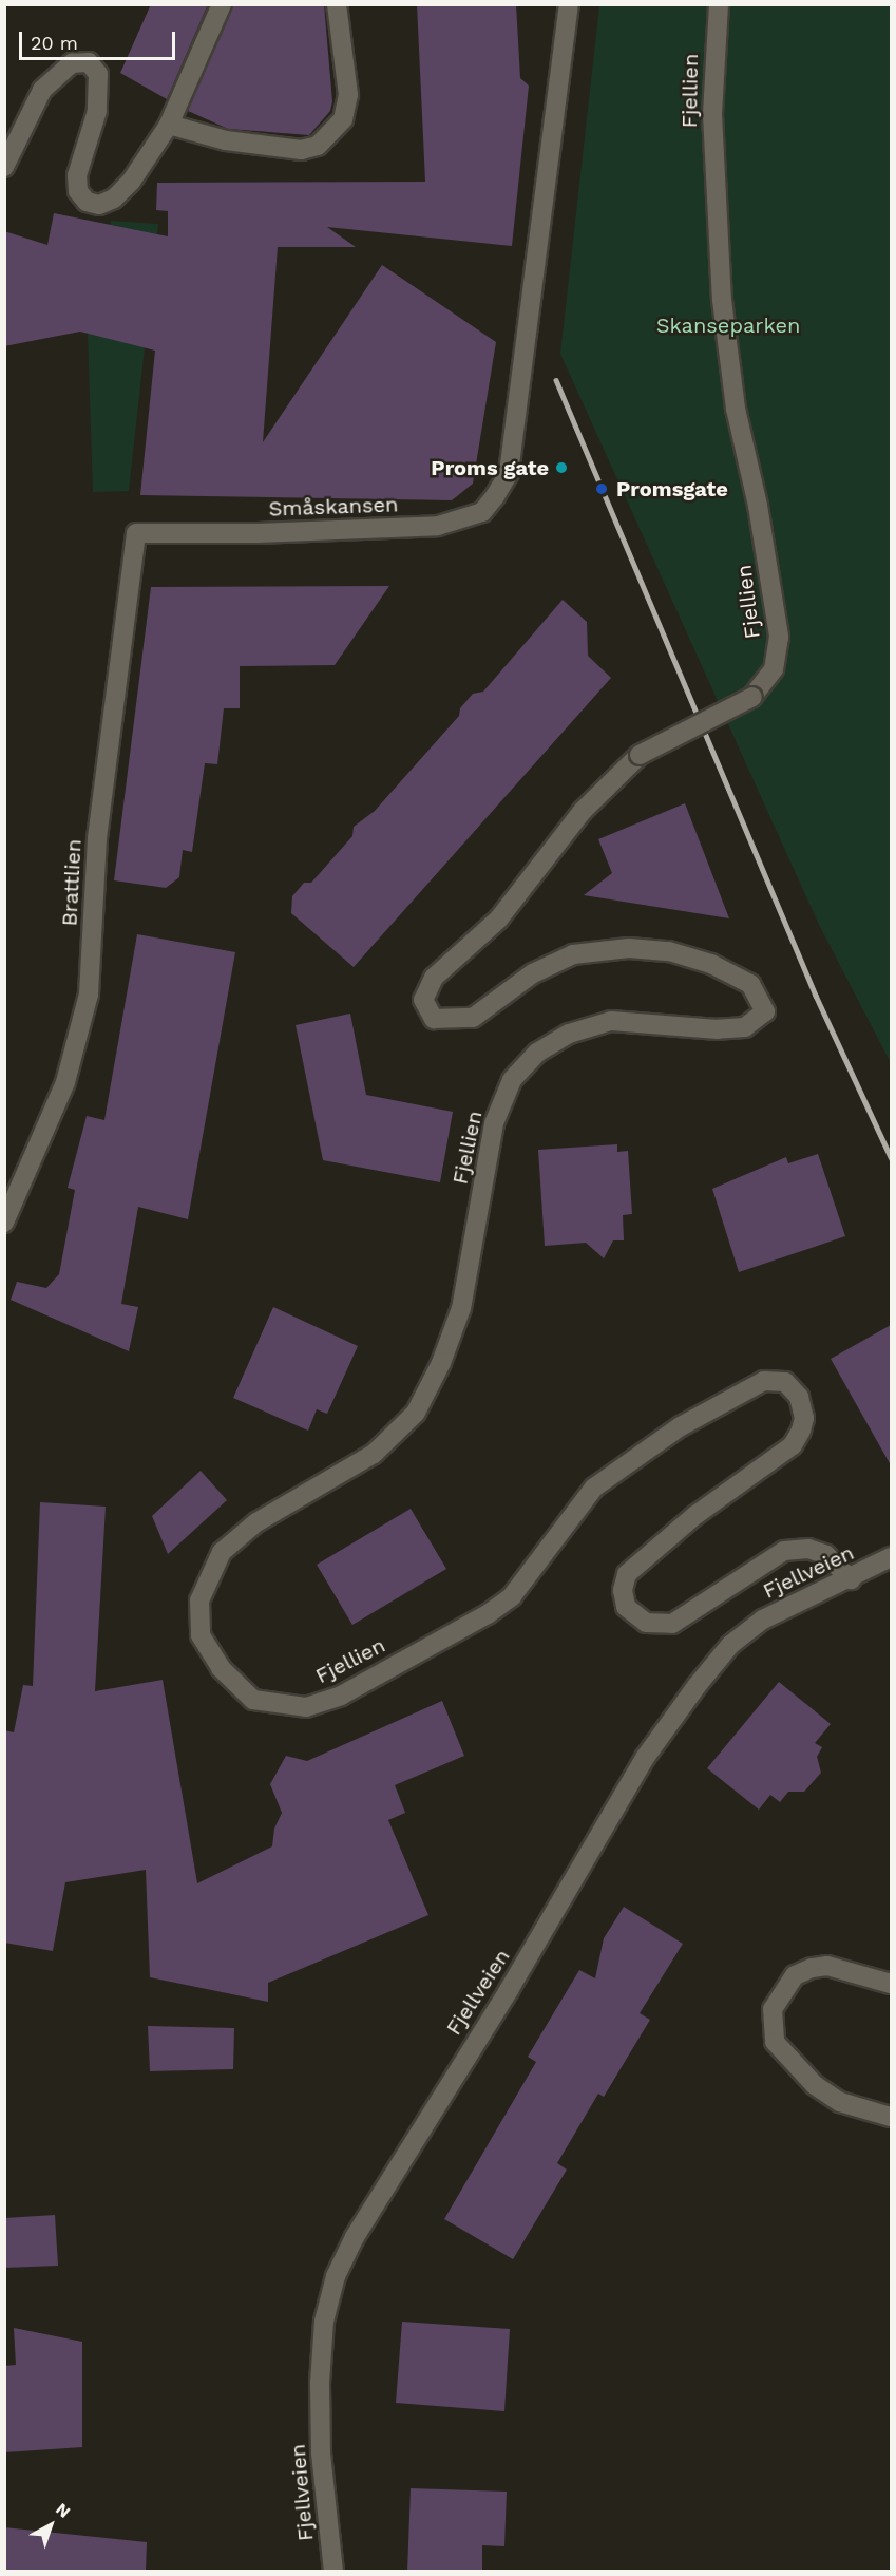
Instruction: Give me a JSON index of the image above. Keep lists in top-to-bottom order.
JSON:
{
  "streets": {
    "street": [
      "Fjellien",
      "Småskansen",
      "Brattlien",
      "Fjellveien"
    ]
  },
  "crossings": [
    ["Fjellien", "Fjellveien"],
    ["Småskansen", "Brattlien"]
  ],
  "parks": ["Skanseparken"],
  "places": ["Proms gate", "Promsgate"],
  "scale_bar": "20 m",
  "north": "top right"
}
